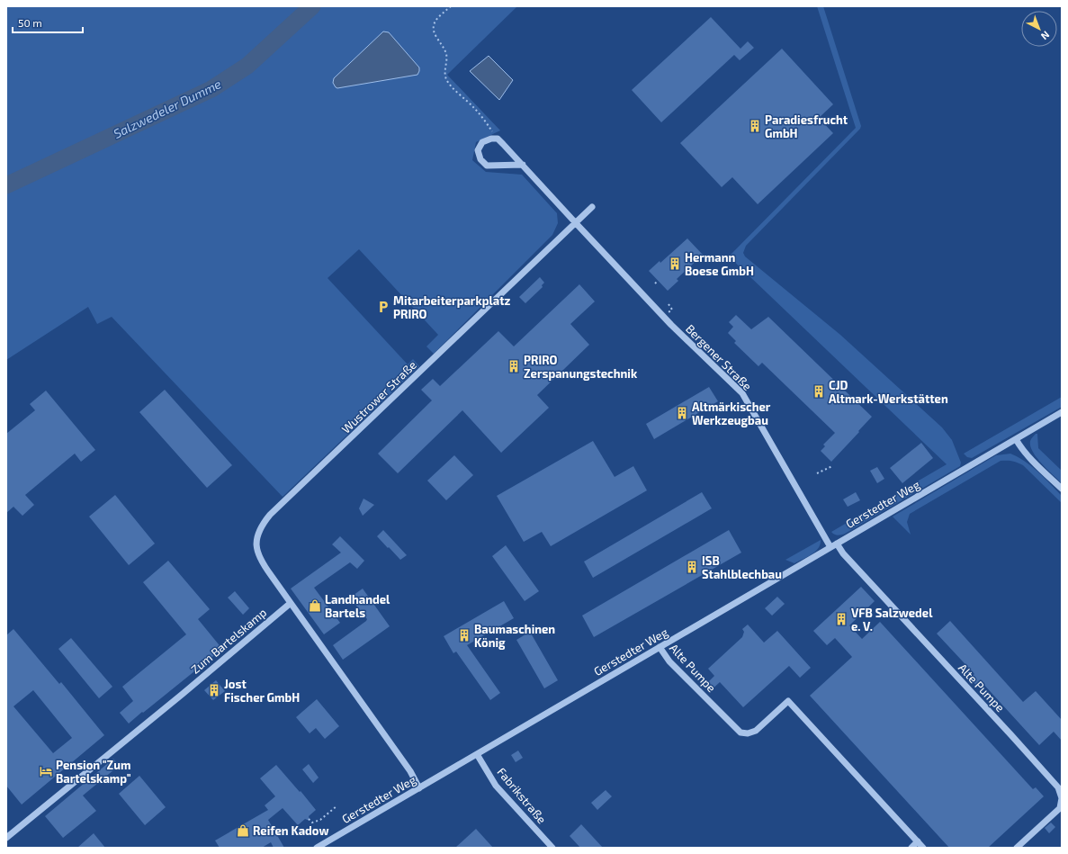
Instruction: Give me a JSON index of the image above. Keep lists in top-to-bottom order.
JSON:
{
  "streets": {
    "street": [
      "Bergener Straße",
      "Wustrower Straße",
      "Gerstedter Weg",
      "Zum Bartelskamp",
      "Alte Pumpe",
      "Fabrikstraße"
    ]
  },
  "crossings": [
    ["Bergener Straße", "Wustrower Straße"],
    ["Bergener Straße", "Gerstedter Weg"],
    ["Bergener Straße", "Alte Pumpe"],
    ["Wustrower Straße", "Zum Bartelskamp"],
    ["Gerstedter Weg", "Alte Pumpe"],
    ["Gerstedter Weg", "Fabrikstraße"]
  ],
  "water": ["Salzwedeler Dumme"],
  "places": {
    "building": [
      "Paradiesfrucht GmbH",
      "Hermann Boese GmbH",
      "PRIRO Zerspanungstechnik",
      "CJD Altmark-Werkstätten",
      "Altmärkischer Werkzeugbau",
      "ISB Stahlblechbau",
      "VFB Salzwedel e. V.",
      "Baumaschinen König",
      "Jost Fischer GmbH"
    ],
    "parking": ["Mitarbeiterparkplatz PRIRO"],
    "shop": ["Landhandel Bartels", "Reifen Kadow"],
    "hotel": ["Pension \"Zum Bartelskamp\""]
  },
  "scale_bar": "50 m",
  "north": "bottom right"
}
